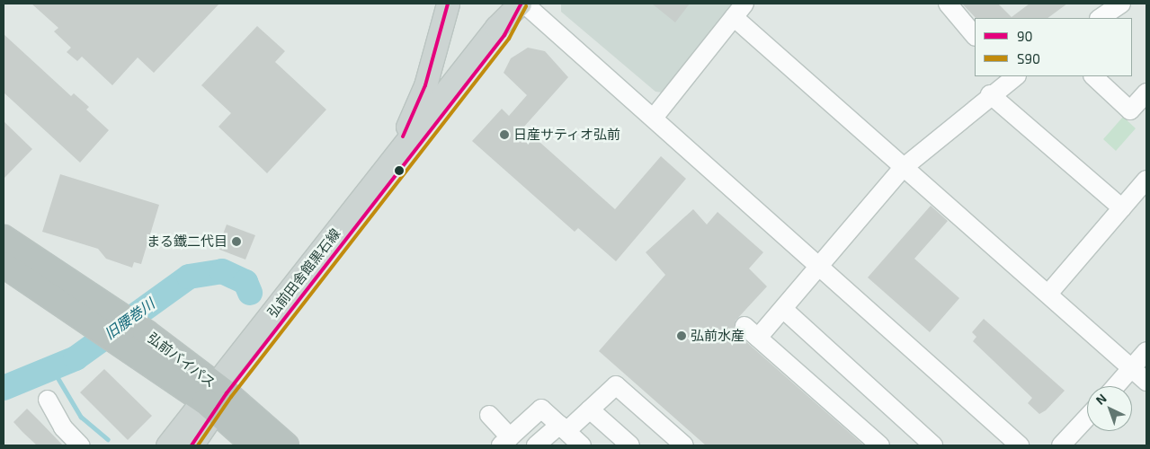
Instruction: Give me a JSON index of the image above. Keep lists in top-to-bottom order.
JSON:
{
  "streets": {
    "highway": ["弘前バイパス"],
    "main road": ["弘前田舎館黒石線"]
  },
  "crossings": [
    ["弘前田舎館黒石線", "弘前バイパス"]
  ],
  "water": ["旧腰巻川"],
  "places": ["日産サティオ弘前", "まる鐵二代目", "弘前水産"],
  "lines": ["transit line 90", "transit line S90"],
  "legend": ["90", "S90"],
  "north": "top left"
}
